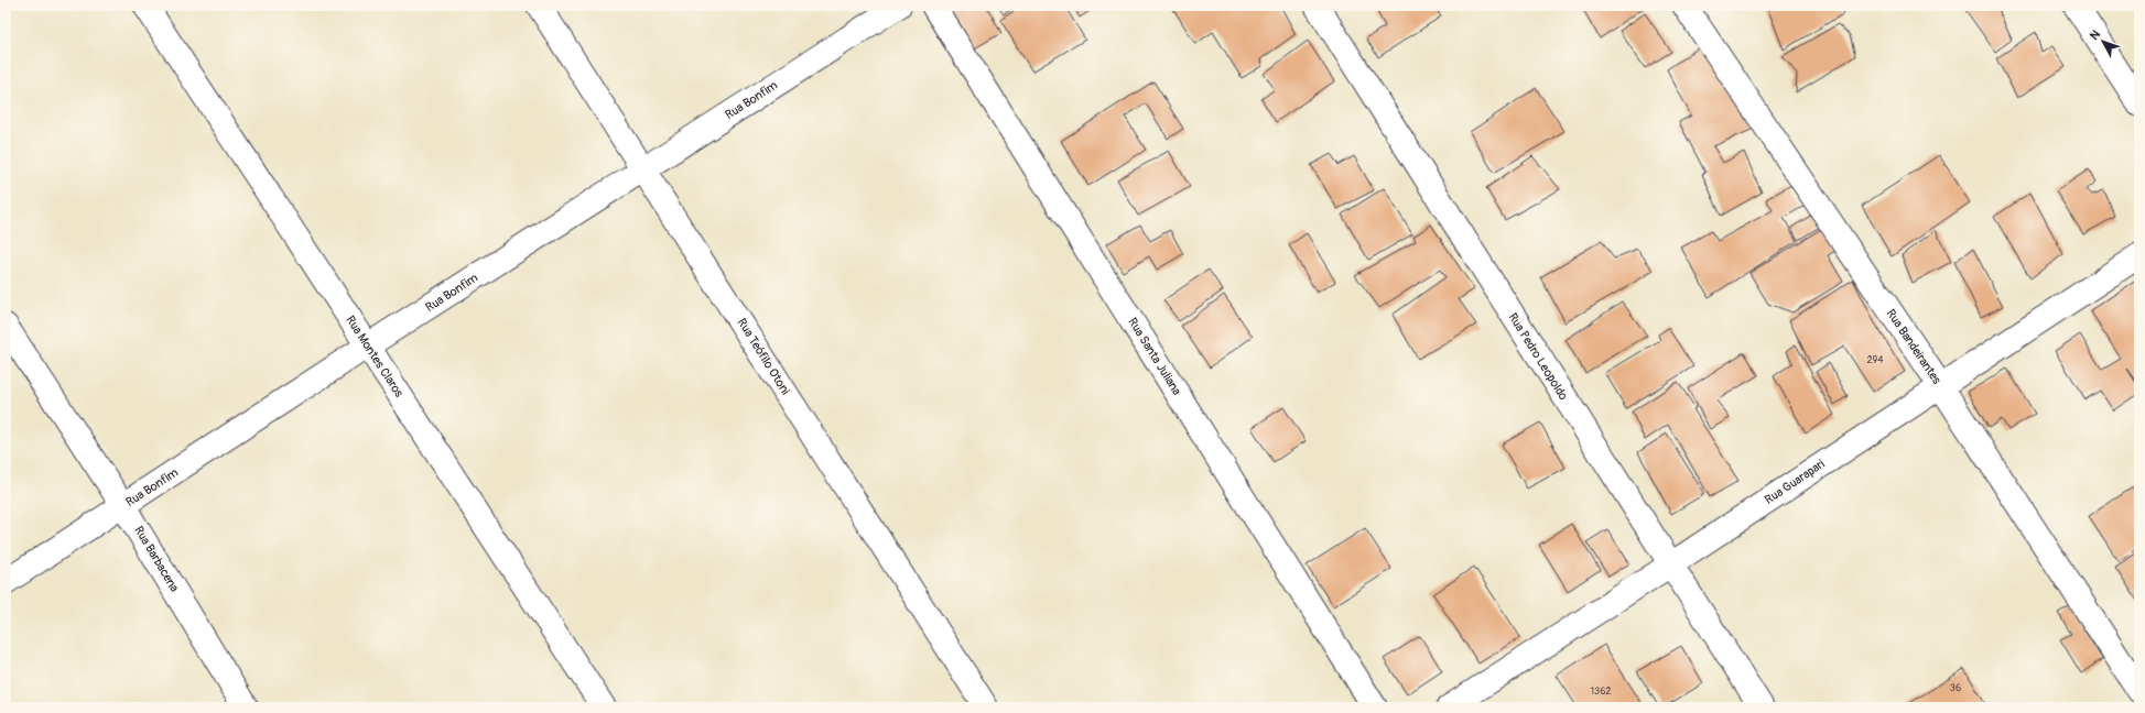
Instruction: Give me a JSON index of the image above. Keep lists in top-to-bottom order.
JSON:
{
  "streets": {
    "street": [
      "Rua Bonfim",
      "Rua Bandeirantes",
      "Rua Montes Claros",
      "Rua Teófilo Otoni",
      "Rua Santa Juliana",
      "Rua Pedro Leopoldo",
      "Rua Guarapari",
      "Rua Barbacena"
    ]
  },
  "crossings": [
    ["Rua Bonfim", "Rua Montes Claros"],
    ["Rua Bonfim", "Rua Teófilo Otoni"],
    ["Rua Bonfim", "Rua Barbacena"],
    ["Rua Bandeirantes", "Rua Guarapari"],
    ["Rua Pedro Leopoldo", "Rua Guarapari"]
  ],
  "house_numbers": ["294", "36", "1362"],
  "north": "top left"
}
